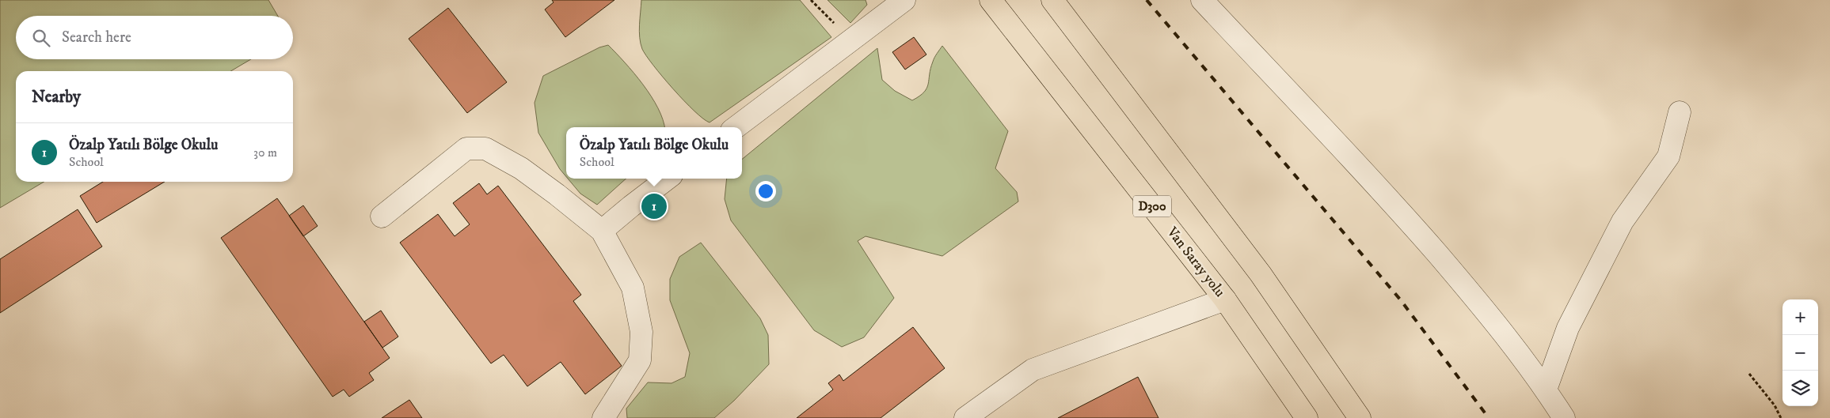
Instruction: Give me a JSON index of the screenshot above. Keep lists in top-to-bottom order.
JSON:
{
  "streets": {
    "highway": ["D300", "Van Saray yolu"]
  },
  "page": {
    "search": "Search here",
    "heading": "Nearby",
    "list": [
      {
        "mark": "1",
        "name": "Özalp Yatılı Bölge Okulu",
        "note": "School",
        "value": "30 m"
      }
    ],
    "popup": ["Özalp Yatılı Bölge Okulu", "School"],
    "pins": "1",
    "map_buttons": ["+", "−"]
  }
}
